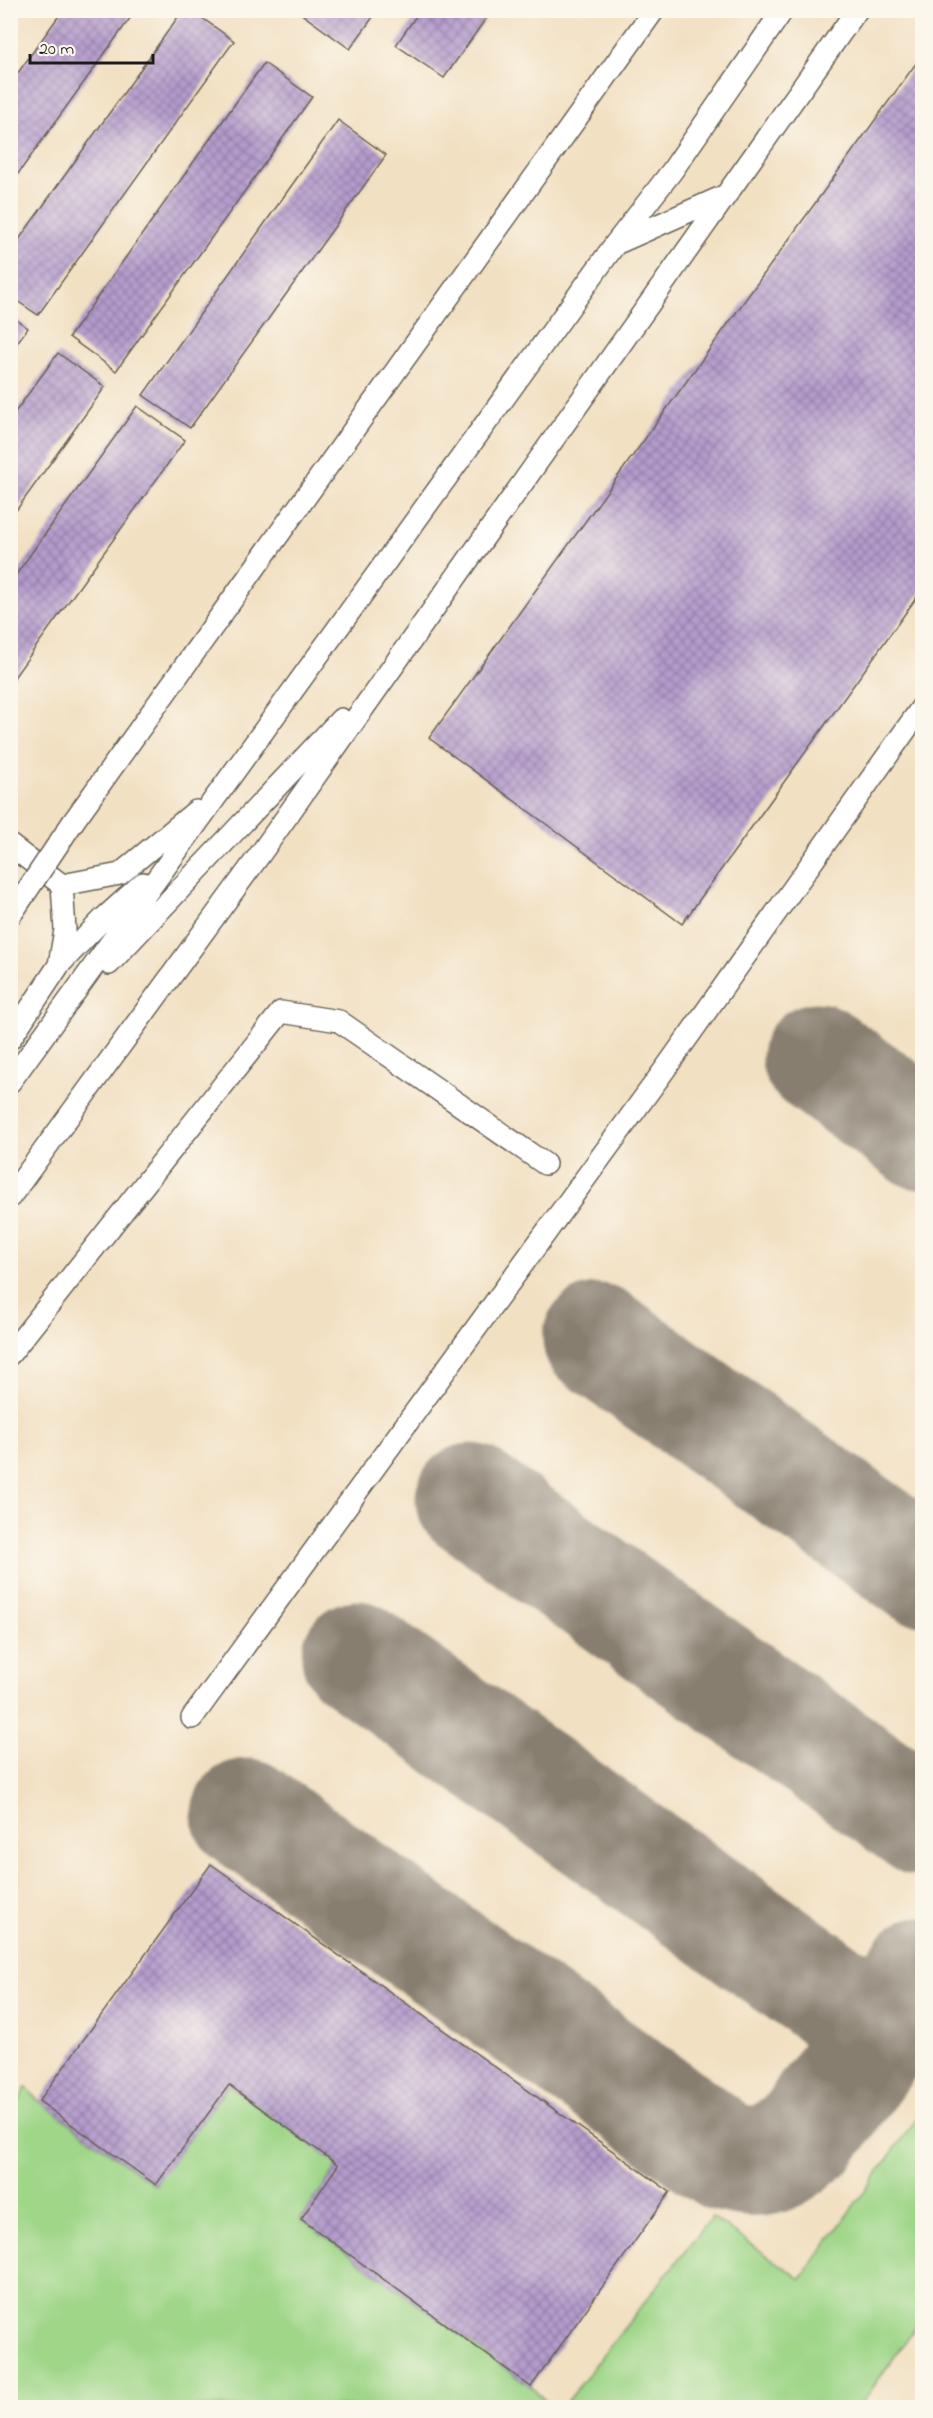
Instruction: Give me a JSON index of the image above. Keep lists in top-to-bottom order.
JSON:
{
  "scale_bar": "20 m"
}
